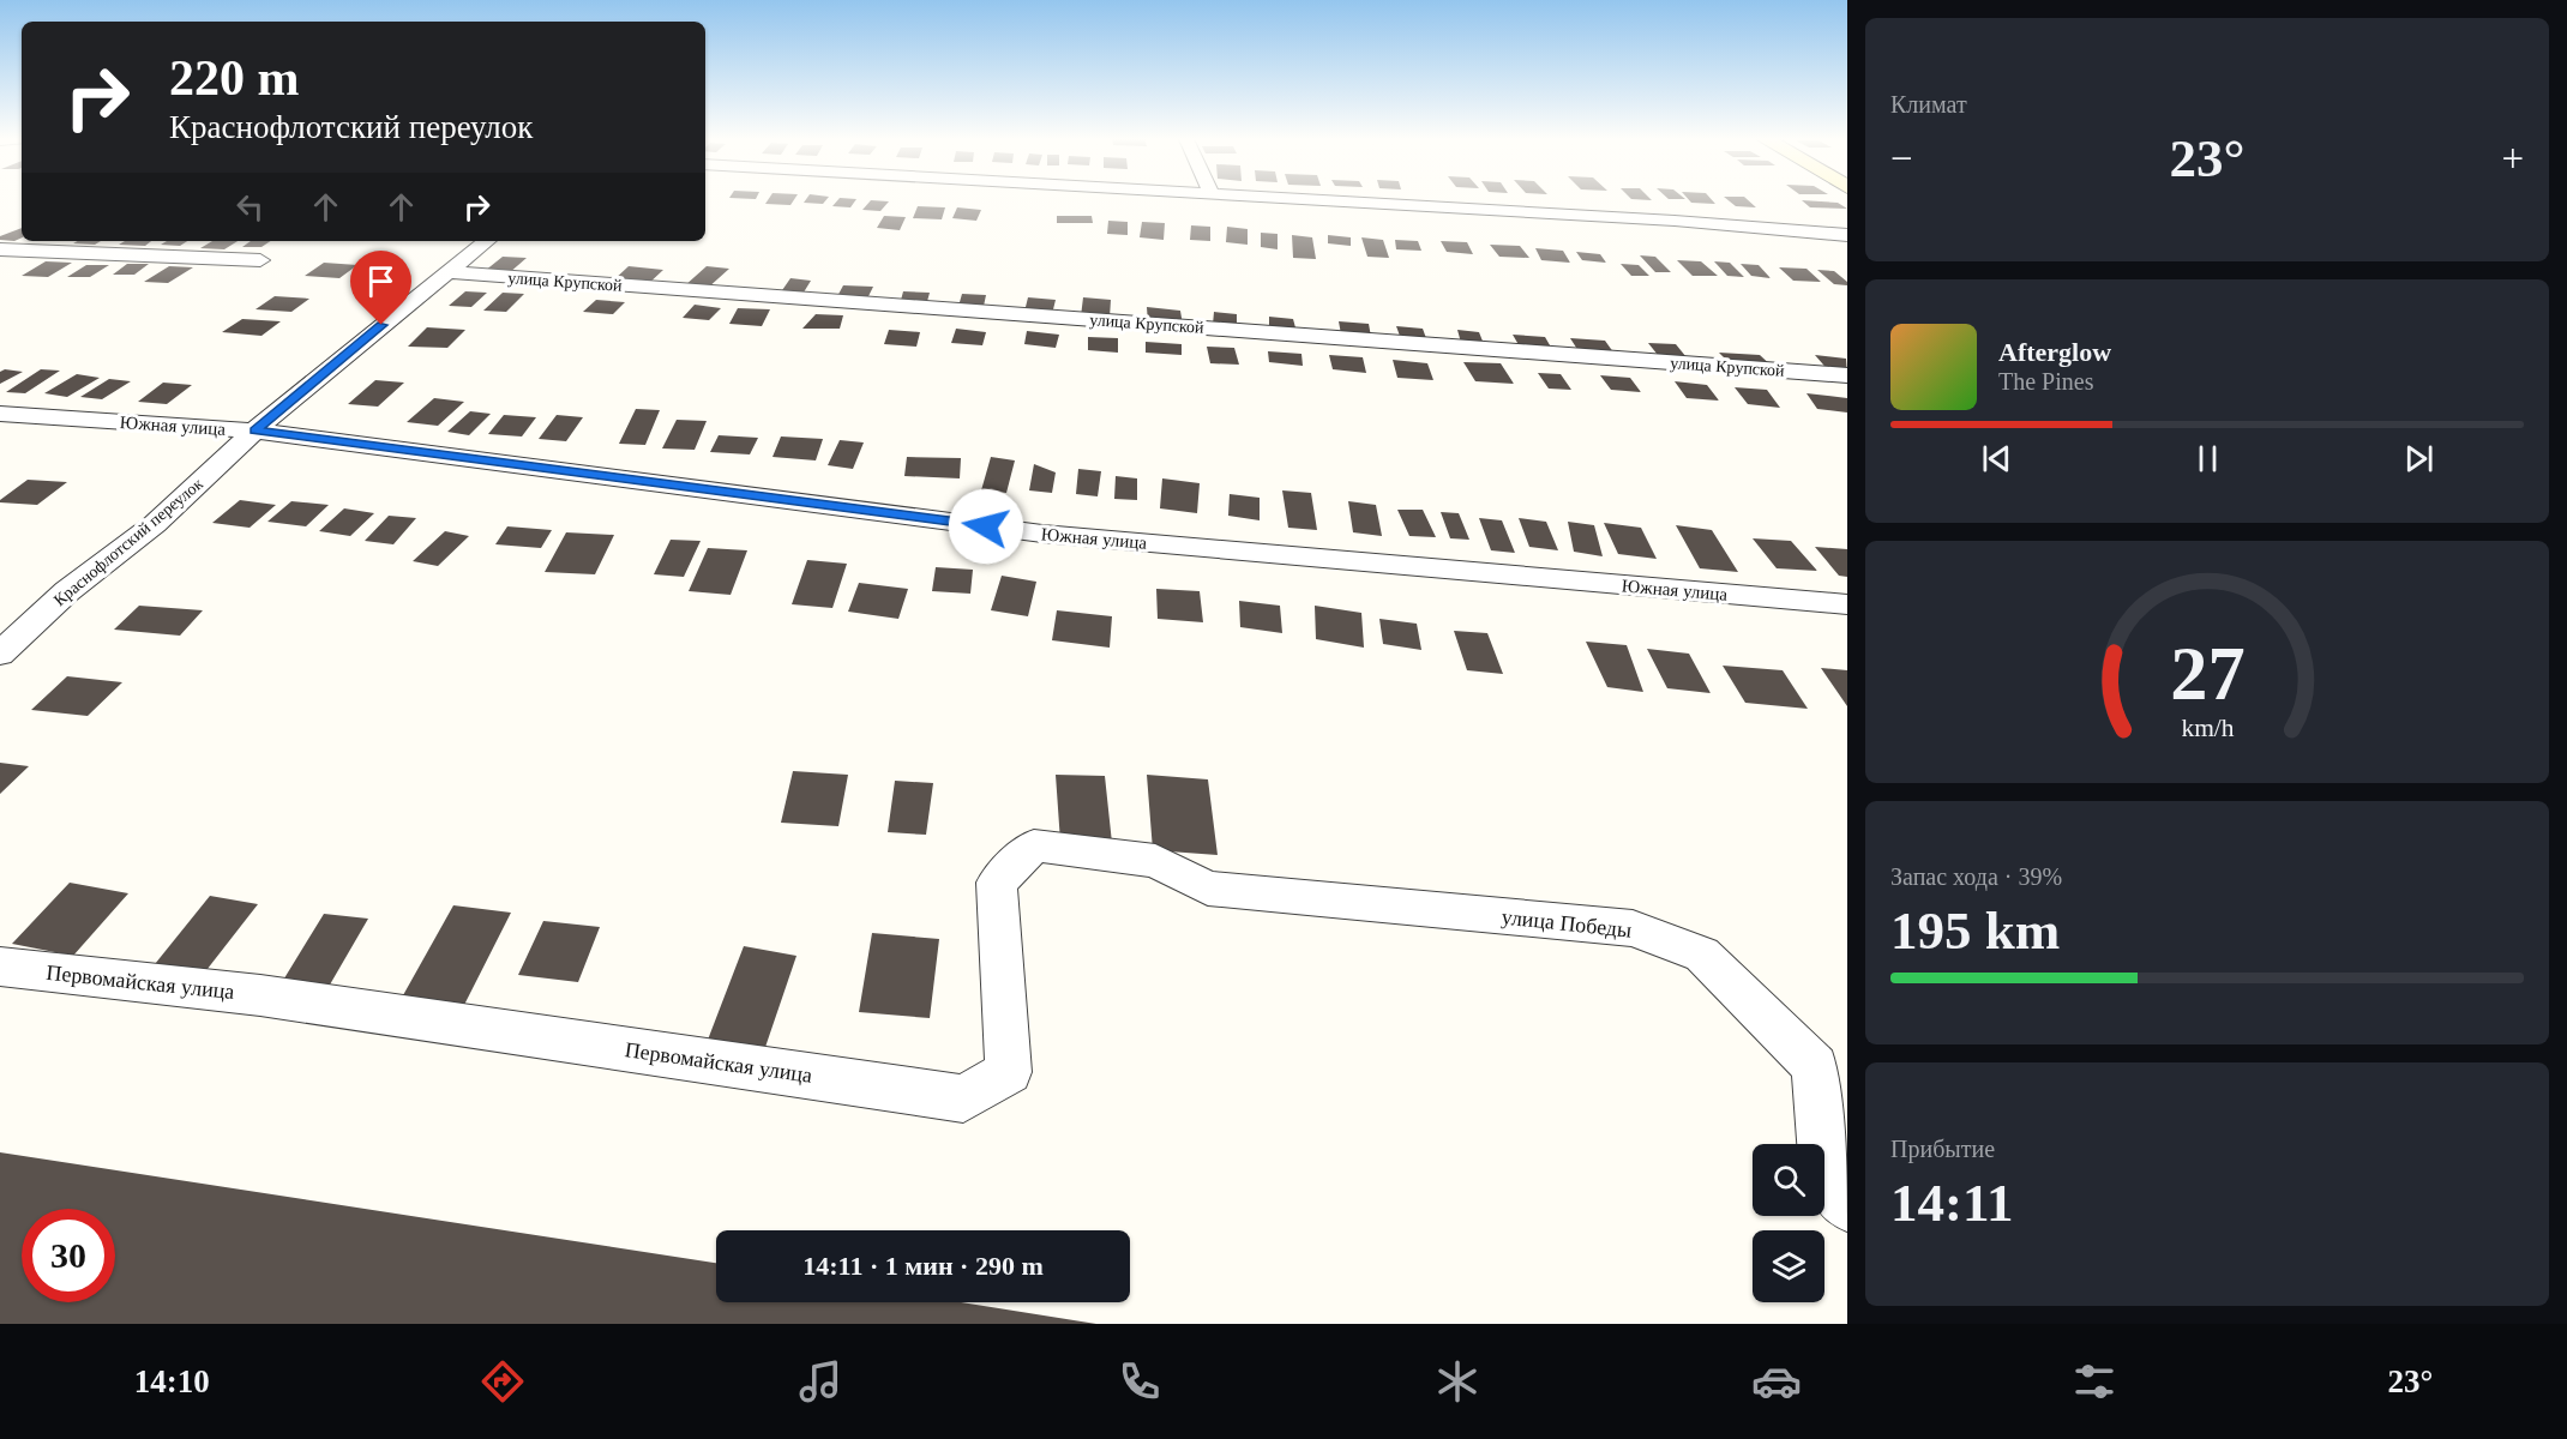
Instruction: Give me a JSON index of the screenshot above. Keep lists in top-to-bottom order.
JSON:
{
  "streets": {
    "street": [
      "улица Крупской",
      "Южная улица",
      "Краснофлотский переулок",
      "улица Победы",
      "Первомайская улица"
    ]
  },
  "crossings": [
    ["улица Крупской", "Краснофлотский переулок"],
    ["Южная улица", "Краснофлотский переулок"],
    ["улица Победы", "Первомайская улица"]
  ],
  "page": {
    "tile": [
      "Климат",
      ["Запас хода · 39%", "195 km"],
      ["Прибытие", "14:11"]
    ],
    "turn": ["220 m", "Краснофлотский переулок"],
    "heat": ["−", "23°", "+"],
    "song": ["Afterglow", "The Pines"],
    "limit": "30",
    "trip": "14:11 · 1 мин · 290 m",
    "tabs": ["14:10", "23°"],
    "gauge": ["27", "km/h"]
  }
}
